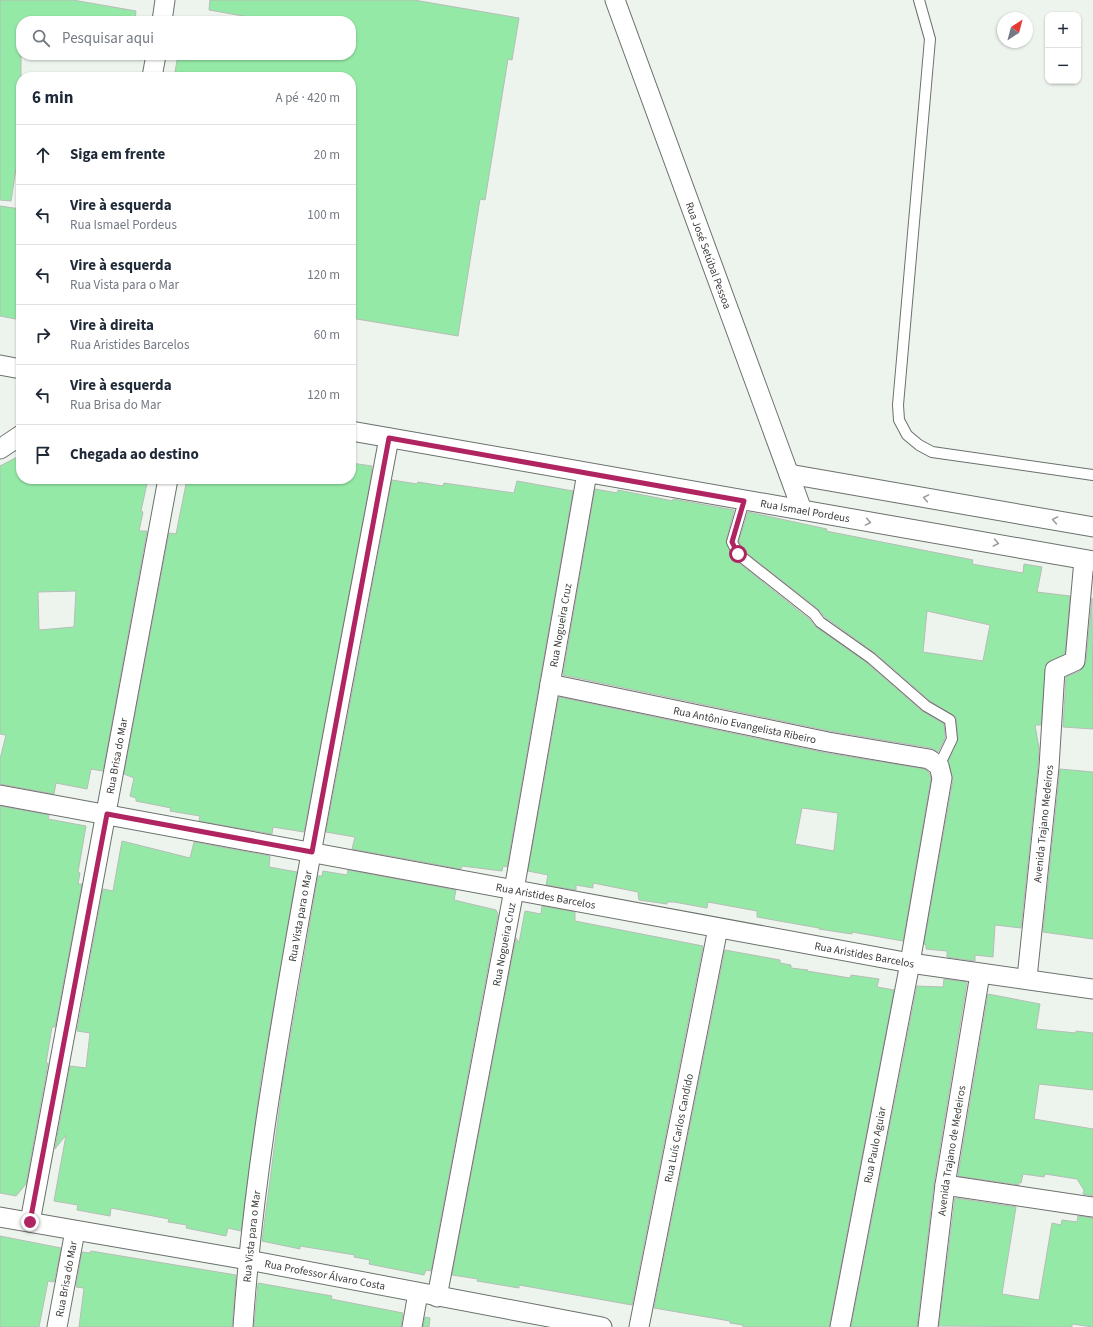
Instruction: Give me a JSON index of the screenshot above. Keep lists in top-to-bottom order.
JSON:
{
  "streets": {
    "street": [
      "Rua José Setúbal Pessoa",
      "Rua Ismael Pordeus",
      "Rua Nogueira Cruz",
      "Rua Antônio Evangelista Ribeiro",
      "Rua Brisa do Mar",
      "Avenida Trajano Medeiros",
      "Rua Aristides Barcelos",
      "Rua Vista para o Mar",
      "Rua Luís Carlos Candido",
      "Rua Paulo Aguiar",
      "Avenida Trajano de Medeiros",
      "Rua Professor Álvaro Costa"
    ]
  },
  "crossings": [
    ["Rua José Setúbal Pessoa", "Rua Ismael Pordeus"],
    ["Rua Ismael Pordeus", "Rua Nogueira Cruz"],
    ["Rua Ismael Pordeus", "Avenida Trajano Medeiros"],
    ["Rua Ismael Pordeus", "Rua Vista para o Mar"],
    ["Rua Nogueira Cruz", "Rua Antônio Evangelista Ribeiro"],
    ["Rua Nogueira Cruz", "Rua Aristides Barcelos"],
    ["Rua Nogueira Cruz", "Rua Professor Álvaro Costa"],
    ["Rua Antônio Evangelista Ribeiro", "Rua Paulo Aguiar"],
    ["Rua Brisa do Mar", "Rua Aristides Barcelos"],
    ["Rua Brisa do Mar", "Rua Professor Álvaro Costa"],
    ["Avenida Trajano Medeiros", "Rua Aristides Barcelos"],
    ["Rua Aristides Barcelos", "Rua Vista para o Mar"],
    ["Rua Aristides Barcelos", "Rua Luís Carlos Candido"],
    ["Rua Aristides Barcelos", "Rua Paulo Aguiar"],
    ["Rua Aristides Barcelos", "Avenida Trajano de Medeiros"],
    ["Rua Vista para o Mar", "Rua Professor Álvaro Costa"]
  ],
  "north": "top right",
  "page": {
    "map_buttons": ["+", "−"],
    "search": "Pesquisar aqui",
    "heading": ["6 min", "A pé · 420 m"],
    "list": [
      ["Siga em frente", "20 m"],
      ["Vire à esquerda", "Rua Ismael Pordeus", "100 m"],
      ["Vire à esquerda", "Rua Vista para o Mar", "120 m"],
      ["Vire à direita", "Rua Aristides Barcelos", "60 m"],
      ["Vire à esquerda", "Rua Brisa do Mar", "120 m"],
      "Chegada ao destino"
    ]
  }
}
